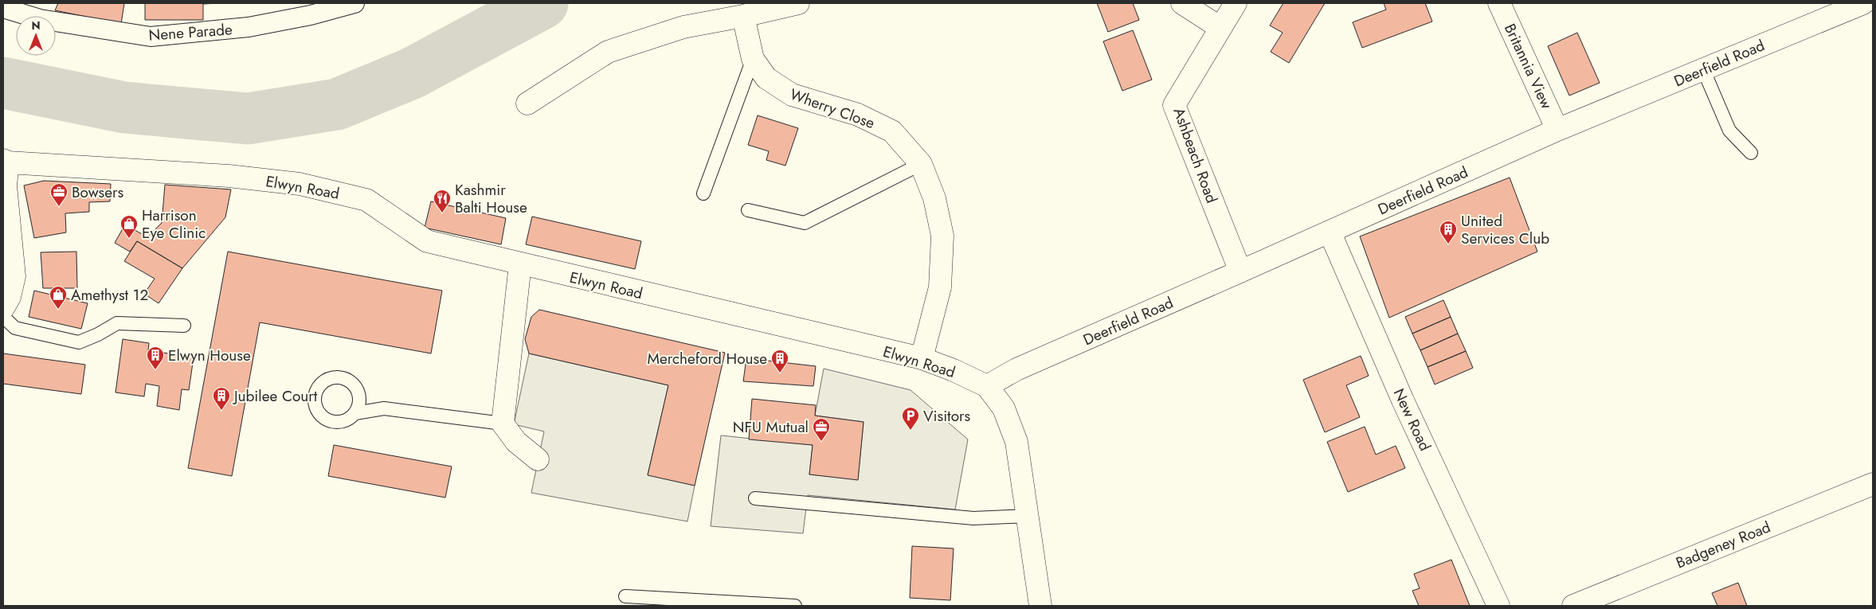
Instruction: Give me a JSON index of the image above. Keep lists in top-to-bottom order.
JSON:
{
  "streets": {
    "street": [
      "Nene Parade",
      "Deerfield Road",
      "Britannia View",
      "Wherry Close",
      "Ashbeach Road",
      "Elwyn Road",
      "New Road",
      "Badgeney Road"
    ]
  },
  "crossings": [
    ["Deerfield Road", "Britannia View"],
    ["Deerfield Road", "Ashbeach Road"],
    ["Deerfield Road", "Elwyn Road"],
    ["Deerfield Road", "New Road"],
    ["Wherry Close", "Elwyn Road"]
  ],
  "places": {
    "office": ["Bowsers", "NFU Mutual"],
    "restaurant": ["Kashmir Balti House"],
    "shop": ["Harrison Eye Clinic", "Amethyst 12"],
    "building": [
      "United Services Club",
      "Elwyn House",
      "Mercheford House",
      "Jubilee Court"
    ],
    "parking": ["Visitors"]
  },
  "north": "top"
}
